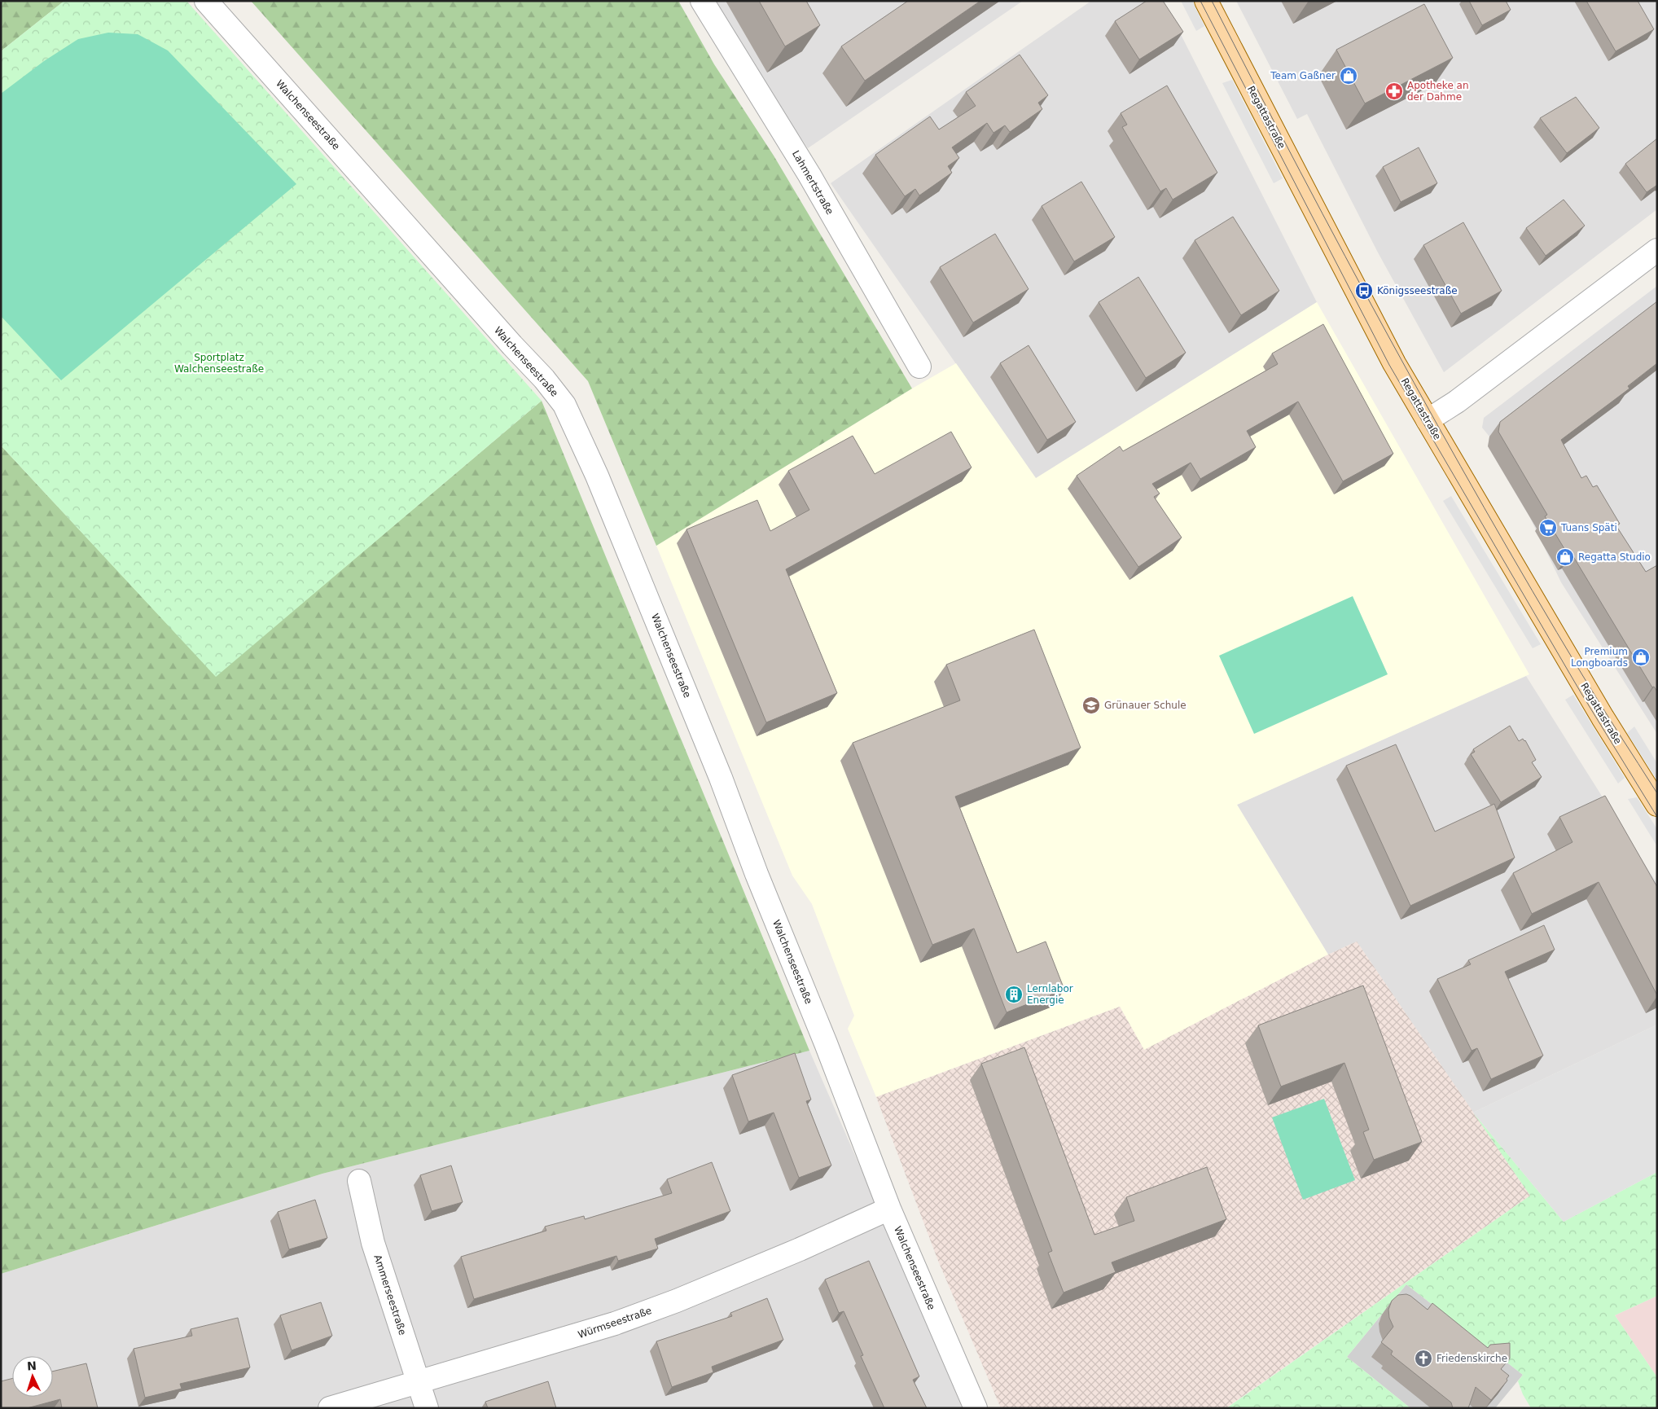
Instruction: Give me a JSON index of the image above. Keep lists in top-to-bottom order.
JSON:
{
  "streets": {
    "main road": ["Regattastraße"],
    "street": [
      "Walchenseestraße",
      "Lahmertstraße",
      "Ammerseestraße",
      "Würmseestraße"
    ]
  },
  "crossings": [
    ["Walchenseestraße", "Würmseestraße"],
    ["Ammerseestraße", "Würmseestraße"]
  ],
  "parks": ["Sportplatz Walchenseestraße"],
  "places": {
    "shop": ["Team Gaßner", "Regatta Studio", "Premium Longboards"],
    "pharmacy": ["Apotheke an der Dahme"],
    "bus stop": ["Königsseestraße"],
    "supermarket": ["Tuans Späti"],
    "school or university": ["Grünauer Schule"],
    "building": ["Lernlabor Energie"],
    "church": ["Friedenskirche"]
  },
  "north": "top"
}
